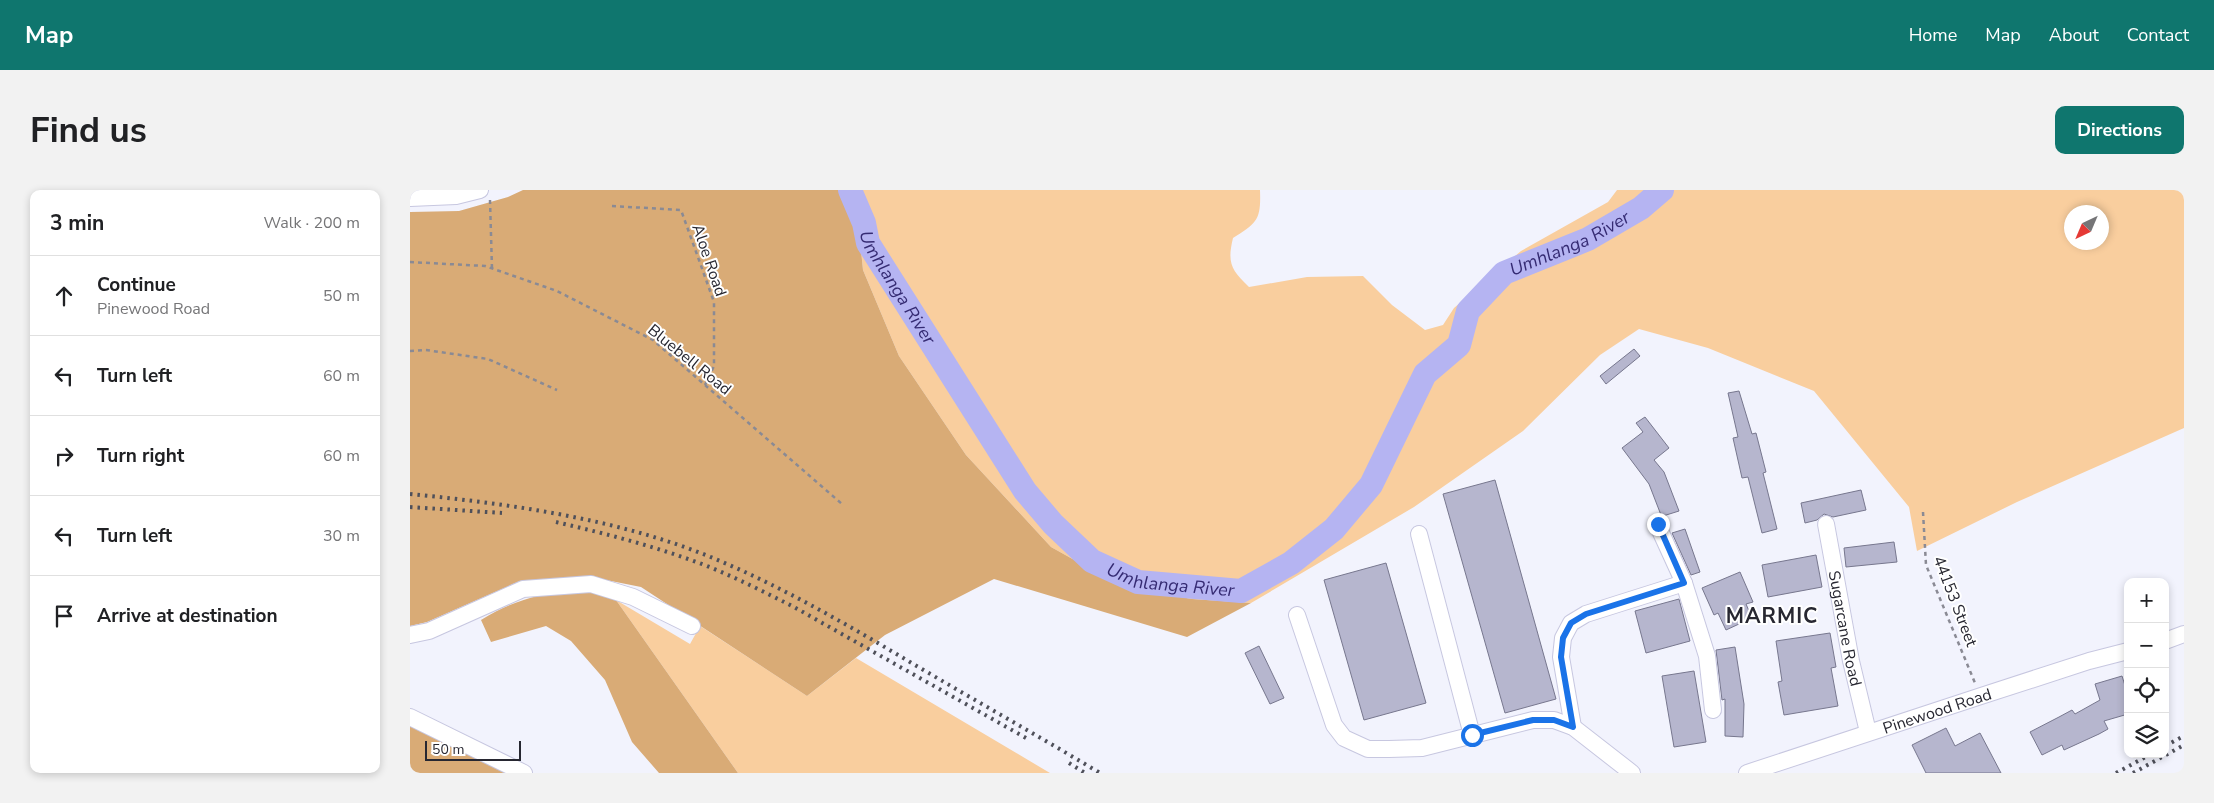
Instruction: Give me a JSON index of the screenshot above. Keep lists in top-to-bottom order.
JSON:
{
  "streets": {
    "street": ["Sugarcane Road", "Pinewood Road"],
    "path": ["Aloe Road", "Bluebell Road", "44153 Street"]
  },
  "crossings": [
    ["Aloe Road", "Bluebell Road"],
    ["44153 Street", "Pinewood Road"],
    ["Sugarcane Road", "Pinewood Road"]
  ],
  "districts": ["MARMIC"],
  "water": ["Umhlanga River"],
  "scale_bar": "50 m",
  "north": "bottom left",
  "page": {
    "header": "Map",
    "nav": [
      "Home",
      "Map",
      "About",
      "Contact"
    ],
    "buttons": "Directions",
    "title": "Find us",
    "heading": ["3 min", "Walk · 200 m"],
    "list": [
      ["Continue", "Pinewood Road", "50 m"],
      ["Turn left", "60 m"],
      ["Turn right", "60 m"],
      ["Turn left", "30 m"],
      "Arrive at destination"
    ],
    "map_buttons": ["+", "−"],
    "scale": "50 m"
  }
}
